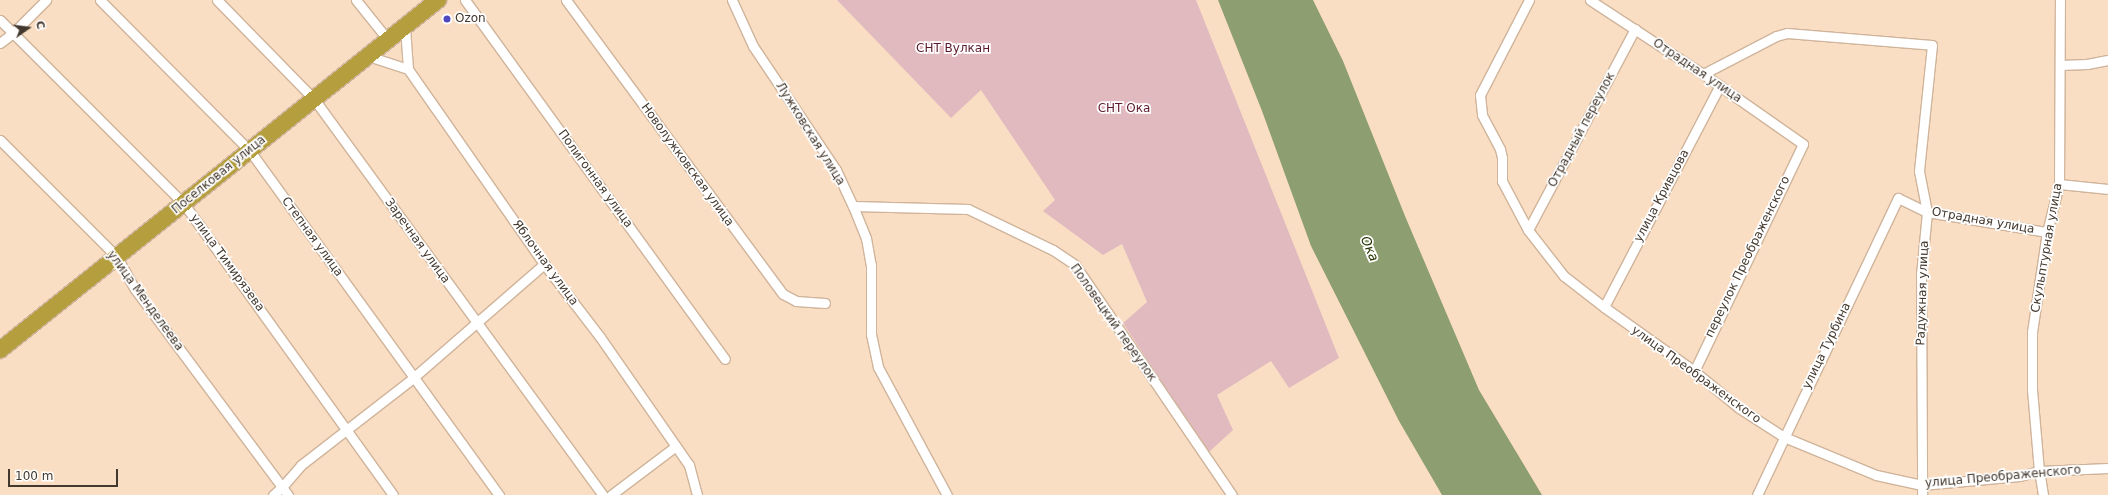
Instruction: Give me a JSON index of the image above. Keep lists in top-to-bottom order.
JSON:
{
  "streets": {
    "highway": ["Поселковая улица"],
    "street": [
      "Отрадная улица",
      "Отрадный переулок",
      "Лужковская улица",
      "Новолужковская улица",
      "Полигонная улица",
      "улица Кривцова",
      "Степная улица",
      "Заречная улица",
      "Скульптурная улица",
      "переулок Преображенского",
      "улица Тимирязева",
      "Яблочная улица",
      "Радужная улица",
      "улица Менделеева",
      "Половецкий переулок",
      "улица Турбина",
      "улица Преображенского"
    ]
  },
  "crossings": [
    ["Отрадная улица", "Отрадный переулок"],
    ["Отрадная улица", "улица Кривцова"],
    ["Отрадная улица", "Скульптурная улица"],
    ["Отрадная улица", "переулок Преображенского"],
    ["Отрадная улица", "Радужная улица"],
    ["Отрадная улица", "улица Турбина"],
    ["Отрадный переулок", "улица Преображенского"],
    ["Лужковская улица", "Половецкий переулок"],
    ["Поселковая улица", "Степная улица"],
    ["Поселковая улица", "Заречная улица"],
    ["Поселковая улица", "улица Тимирязева"],
    ["Поселковая улица", "улица Менделеева"],
    ["улица Кривцова", "улица Преображенского"],
    ["Скульптурная улица", "улица Преображенского"],
    ["переулок Преображенского", "улица Преображенского"],
    ["Радужная улица", "улица Преображенского"],
    ["улица Турбина", "улица Преображенского"]
  ],
  "water": ["Ока"],
  "parks": ["СНТ Вулкан", "СНТ Ока"],
  "places": ["Ozon"],
  "scale_bar": "100 m",
  "north": "right"
}
